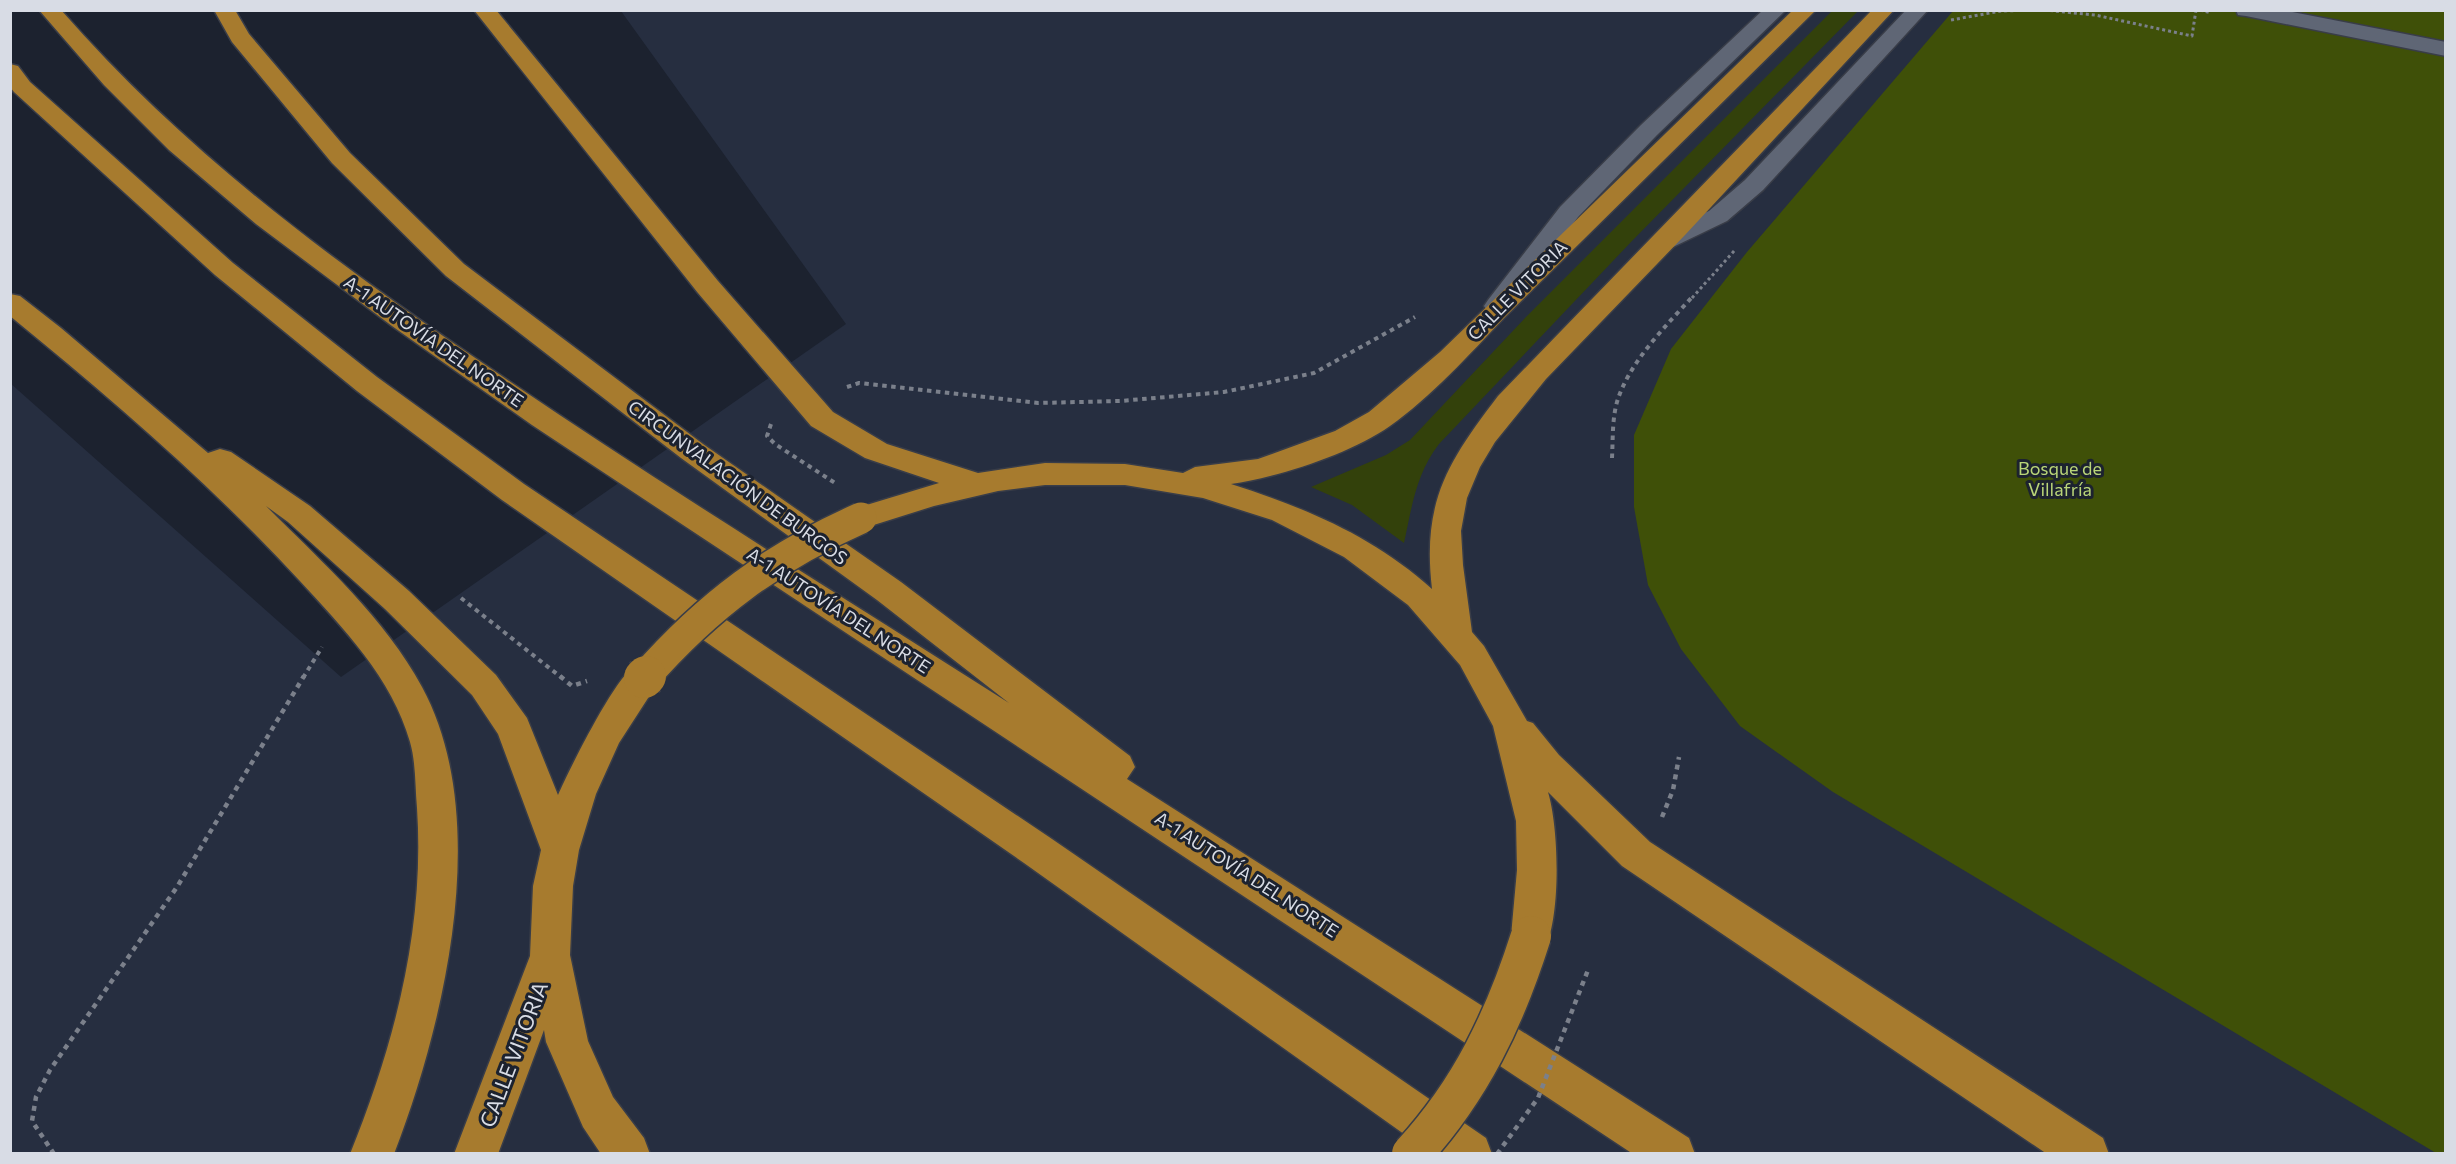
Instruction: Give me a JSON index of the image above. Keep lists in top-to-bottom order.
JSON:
{
  "streets": {
    "highway": ["CALLE VITORIA", "A-1 AUTOVÍA DEL NORTE", "CIRCUNVALACIÓN DE BURGOS"]
  },
  "crossings": [
    ["A-1 AUTOVÍA DEL NORTE", "CIRCUNVALACIÓN DE BURGOS"]
  ],
  "parks": ["Bosque de Villafría"]
}
